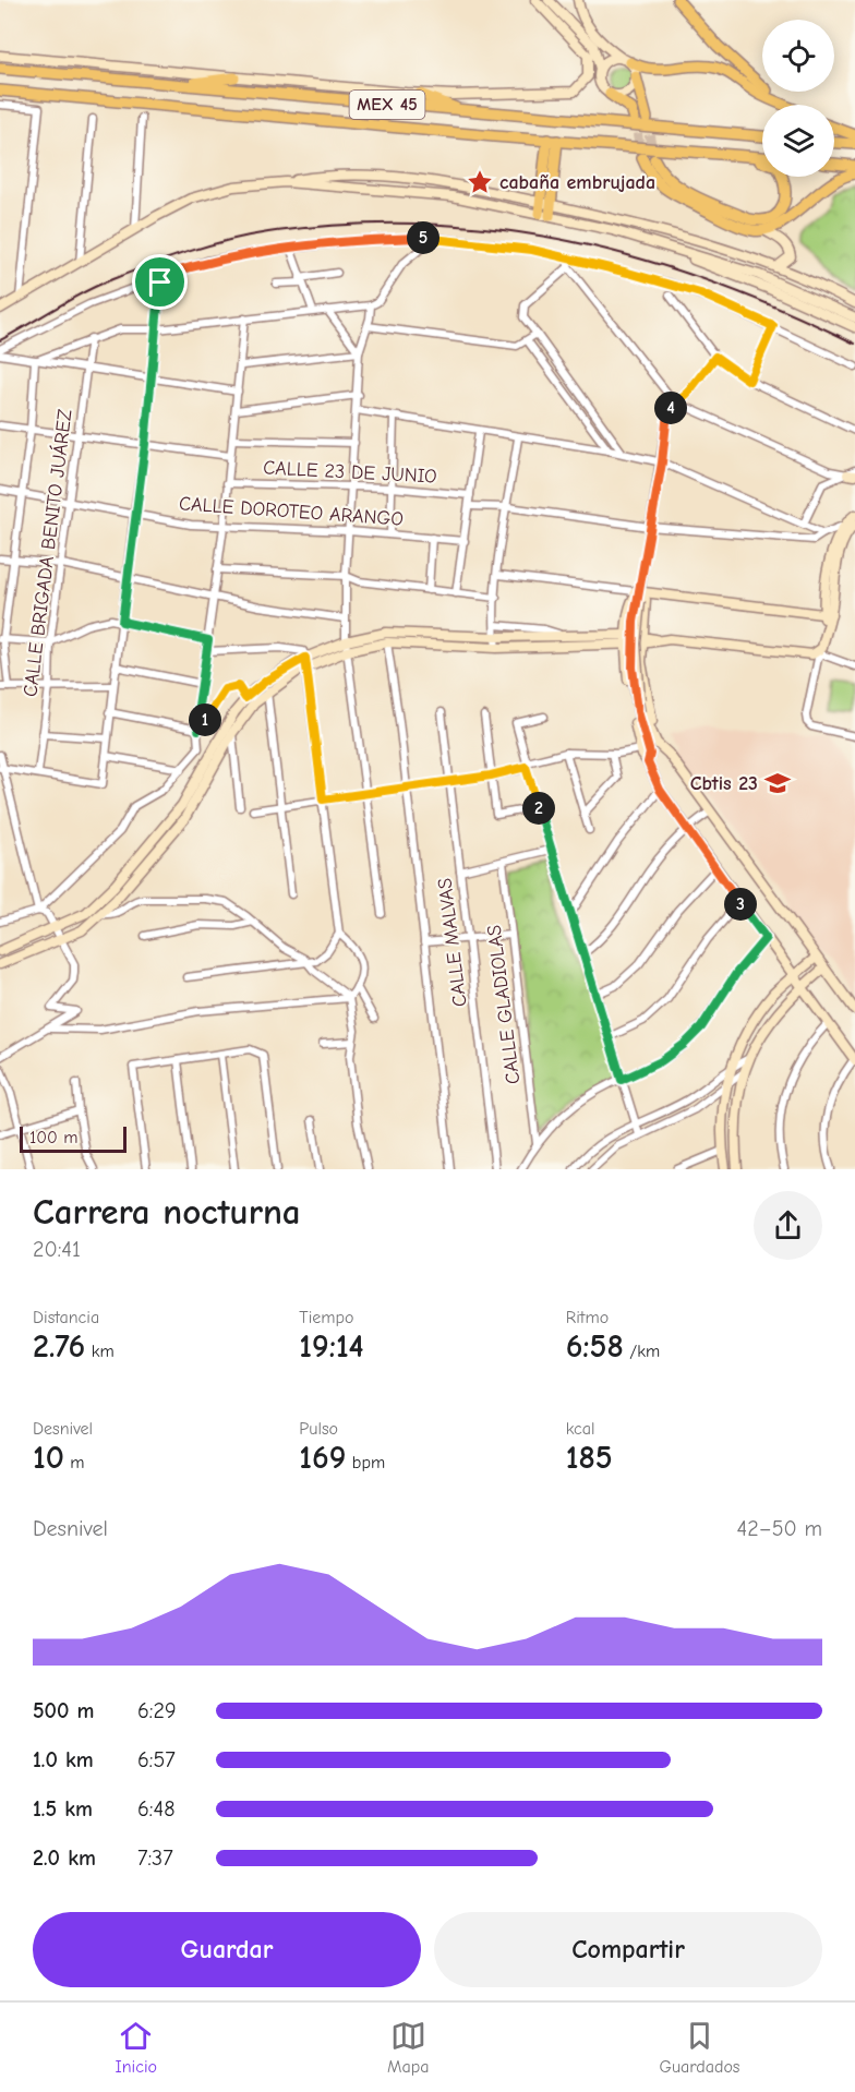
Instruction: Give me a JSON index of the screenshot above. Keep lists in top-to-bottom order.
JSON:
{
  "streets": {
    "main road": ["MEX 45"],
    "street": [
      "CALLE 23 DE JUNIO",
      "CALLE DOROTEO ARANGO",
      "CALLE BRIGADA BENITO JUÁREZ",
      "CALLE MALVAS",
      "CALLE GLADIOLAS"
    ]
  },
  "crossings": [
    ["CALLE DOROTEO ARANGO", "CALLE BRIGADA BENITO JUÁREZ"]
  ],
  "places": {
    "place": ["cabaña embrujada"],
    "school or university": ["Cbtis 23"]
  },
  "scale_bar": "100 m",
  "page": {
    "pins": [
      "5",
      "4",
      "1",
      "2",
      "3"
    ],
    "scale": "100 m",
    "heading": ["Carrera nocturna", "20:41"],
    "stats": [
      ["Distancia", "2.76 km"],
      ["Tiempo", "19:14"],
      ["Ritmo", "6:58 /km"],
      ["Desnivel", "10 m"],
      ["Pulso", "169 bpm"],
      ["kcal", "185"]
    ],
    "chart": ["Desnivel", "42–50 m"],
    "list": [
      {
        "name": "500 m",
        "note": "6:29"
      },
      {
        "name": "1.0 km",
        "note": "6:57"
      },
      {
        "name": "1.5 km",
        "note": "6:48"
      },
      {
        "name": "2.0 km",
        "note": "7:37"
      }
    ],
    "buttons": ["Guardar", "Compartir"],
    "tabs": ["Inicio", "Mapa", "Guardados"]
  }
}
